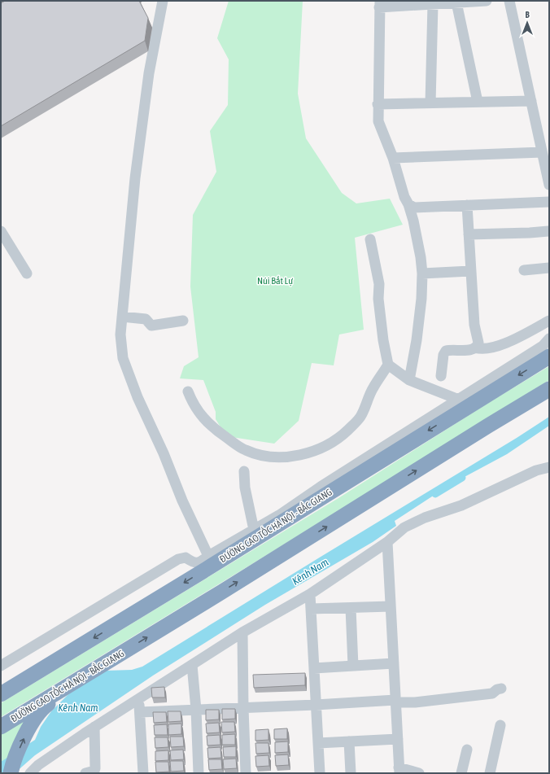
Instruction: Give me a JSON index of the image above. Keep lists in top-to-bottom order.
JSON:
{
  "streets": {
    "highway": ["ĐƯỜNG CAO TỐC HÀ NỘI - BẮC GIANG"]
  },
  "water": ["Kênh Nam"],
  "parks": ["Núi Bất Lự"],
  "north": "top"
}
